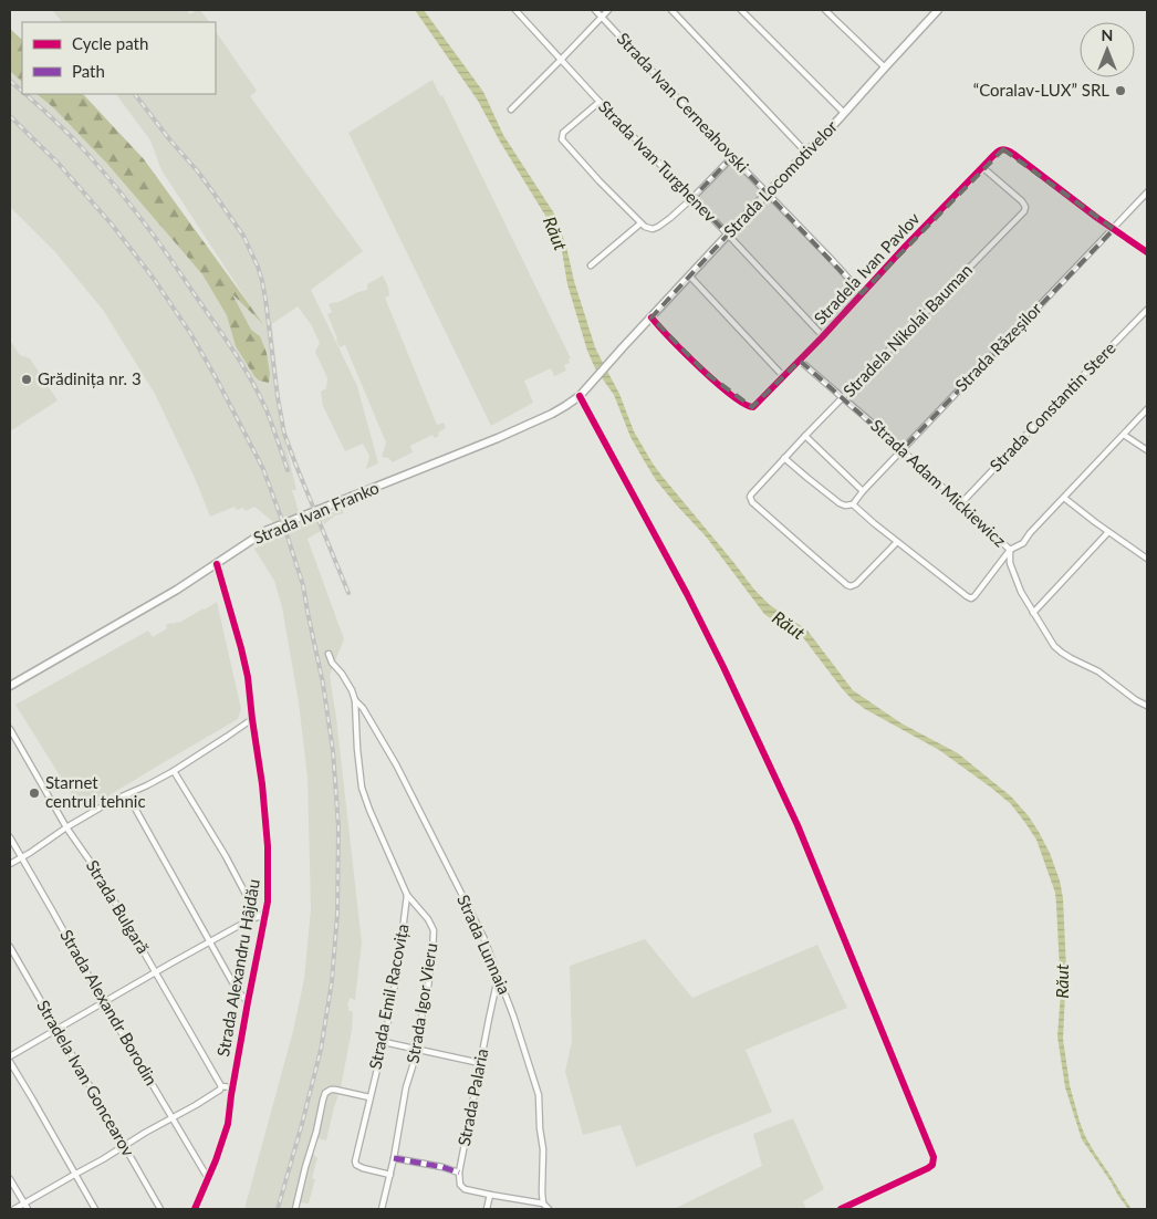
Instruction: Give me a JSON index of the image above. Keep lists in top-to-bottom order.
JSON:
{
  "streets": {
    "main road": ["Strada Locomotivelor", "Strada Ivan Franko"],
    "street": [
      "Strada Ivan Cerneahovski",
      "Strada Ivan Turghenev",
      "Stradela Ivan Pavlov",
      "Stradela Nikolai Bauman",
      "Strada Răzeșilor",
      "Strada Constantin Stere",
      "Strada Adam Mickiewicz",
      "Strada Bulgară",
      "Strada Lunnaia",
      "Strada Alexandru Hâjdău",
      "Strada Emil Racovița",
      "Strada Igor Vieru",
      "Strada Alexandr Borodin",
      "Stradela Ivan Goncearov",
      "Strada Palaria"
    ]
  },
  "crossings": [
    ["Strada Ivan Cerneahovski", "Strada Locomotivelor"],
    ["Strada Ivan Cerneahovski", "Stradela Ivan Pavlov"],
    ["Strada Ivan Turghenev", "Strada Locomotivelor"],
    ["Strada Ivan Turghenev", "Stradela Ivan Pavlov"],
    ["Strada Locomotivelor", "Stradela Ivan Pavlov"],
    ["Strada Locomotivelor", "Strada Ivan Franko"],
    ["Stradela Ivan Pavlov", "Stradela Nikolai Bauman"],
    ["Stradela Ivan Pavlov", "Strada Răzeșilor"],
    ["Stradela Ivan Pavlov", "Strada Adam Mickiewicz"],
    ["Stradela Nikolai Bauman", "Strada Adam Mickiewicz"],
    ["Strada Răzeșilor", "Strada Adam Mickiewicz"],
    ["Strada Constantin Stere", "Strada Adam Mickiewicz"],
    ["Strada Ivan Franko", "Strada Alexandru Hâjdău"],
    ["Strada Lunnaia", "Strada Igor Vieru"],
    ["Strada Lunnaia", "Strada Palaria"],
    ["Strada Alexandru Hâjdău", "Strada Alexandr Borodin"],
    ["Strada Emil Racovița", "Strada Igor Vieru"]
  ],
  "water": ["Răut"],
  "places": ["“Coralav-LUX” SRL", "Grădinița nr. 3", "Starnet centrul tehnic"],
  "legend": ["Cycle path", "Path"],
  "north": "top"
}
